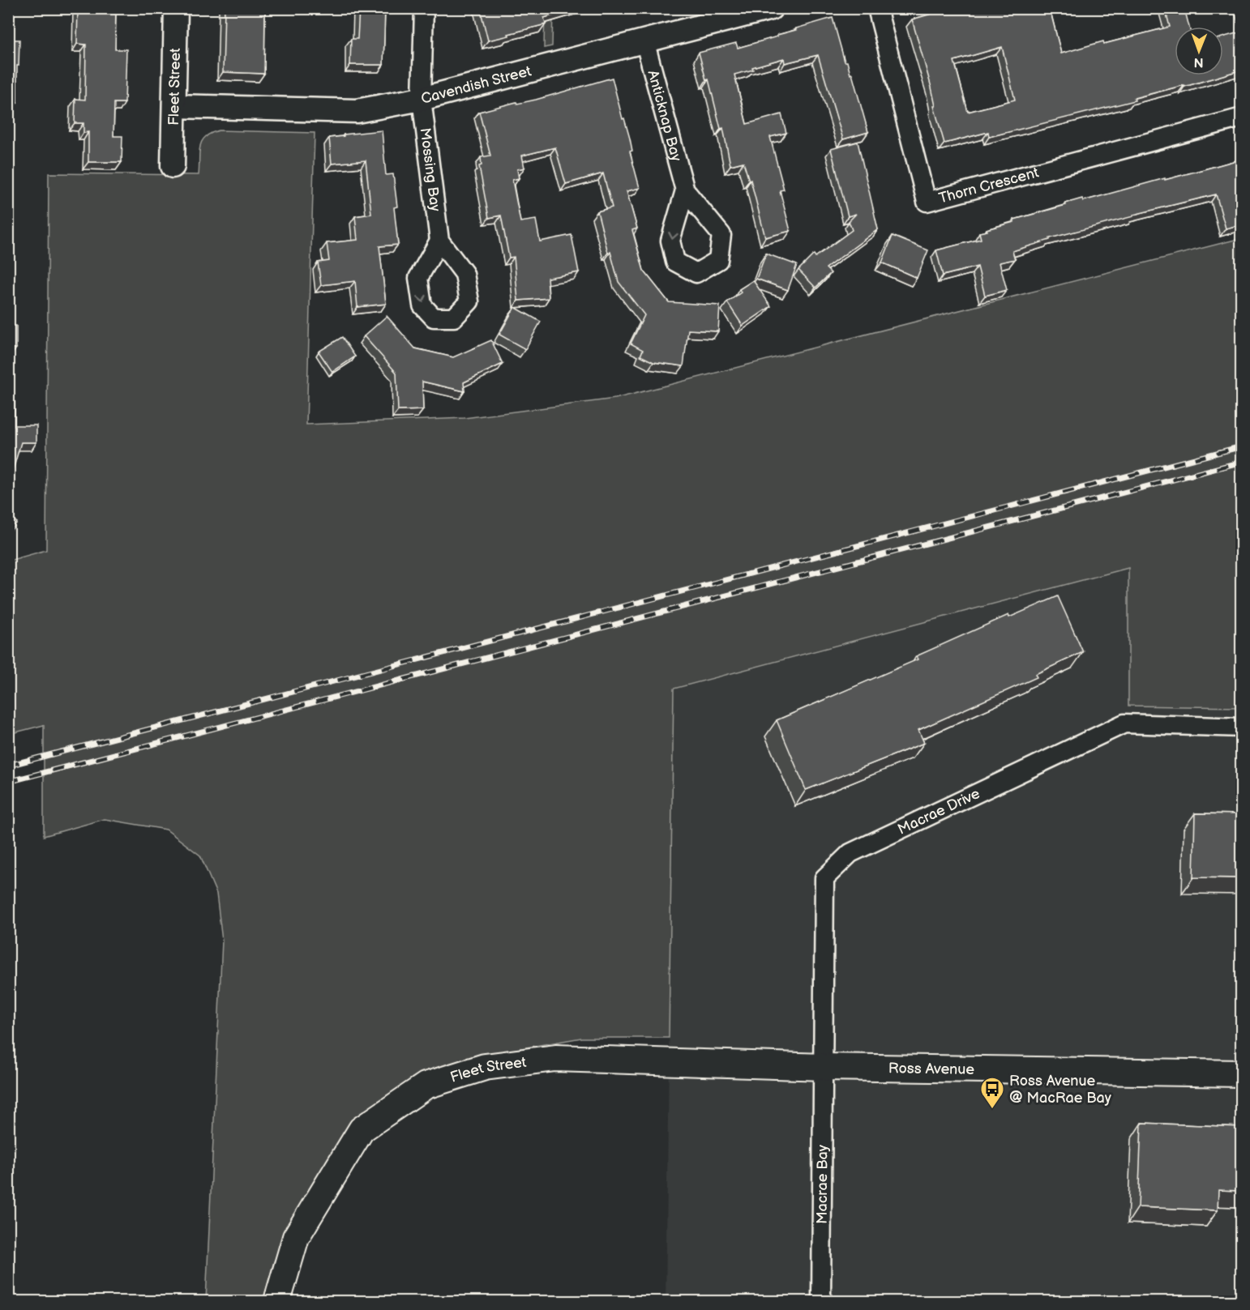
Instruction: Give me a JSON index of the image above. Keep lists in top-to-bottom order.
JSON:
{
  "streets": {
    "main road": ["Fleet Street", "Ross Avenue"],
    "street": [
      "Cavendish Street",
      "Anticknap Bay",
      "Mossing Bay",
      "Thorn Crescent",
      "Macrae Drive",
      "Macrae Bay"
    ]
  },
  "crossings": [
    ["Cavendish Street", "Fleet Street"],
    ["Cavendish Street", "Anticknap Bay"],
    ["Cavendish Street", "Mossing Bay"],
    ["Fleet Street", "Macrae Drive"],
    ["Fleet Street", "Ross Avenue"],
    ["Fleet Street", "Macrae Bay"],
    ["Macrae Drive", "Ross Avenue"],
    ["Macrae Drive", "Macrae Bay"],
    ["Ross Avenue", "Macrae Bay"]
  ],
  "places": {
    "bus stop": ["Ross Avenue @ MacRae Bay"]
  },
  "north": "bottom"
}
